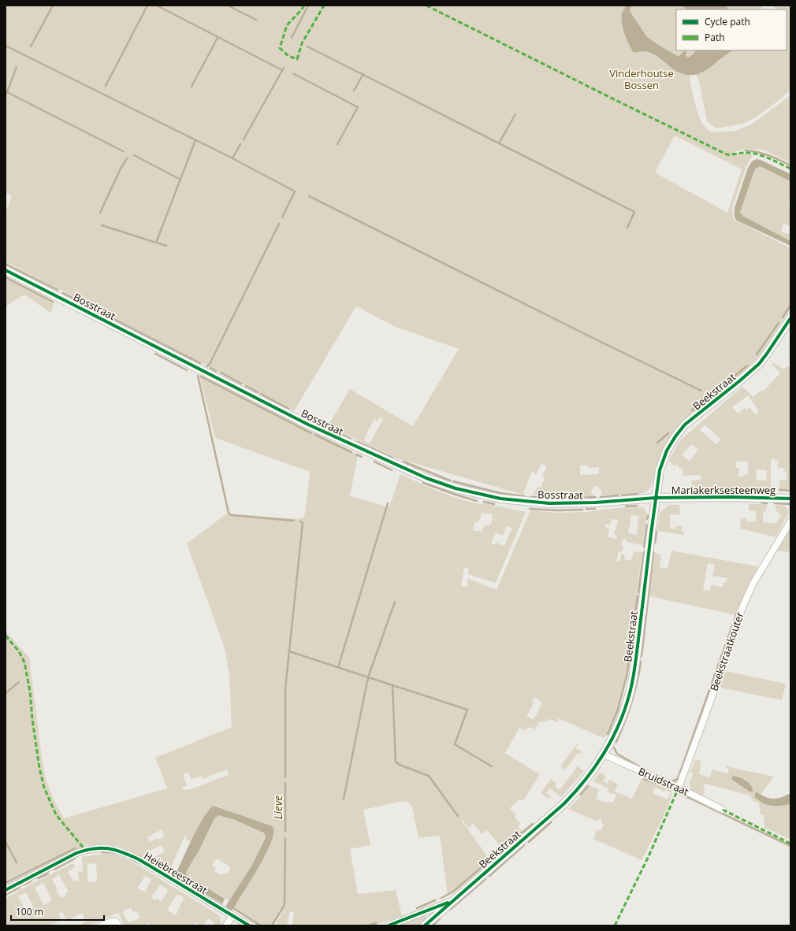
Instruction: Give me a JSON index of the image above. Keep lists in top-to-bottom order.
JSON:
{
  "streets": {
    "street": [
      "Bosstraat",
      "Beekstraat",
      "Mariakerksesteenweg",
      "Beekstraatkouter",
      "Bruidstraat",
      "Heiebreestraat"
    ]
  },
  "crossings": [
    ["Bosstraat", "Beekstraat"],
    ["Bosstraat", "Mariakerksesteenweg"],
    ["Beekstraat", "Mariakerksesteenweg"],
    ["Beekstraat", "Bruidstraat"],
    ["Beekstraatkouter", "Bruidstraat"]
  ],
  "water": ["Lieve"],
  "parks": ["Vinderhoutse Bossen"],
  "legend": ["Cycle path", "Path"],
  "scale_bar": "100 m"
}
